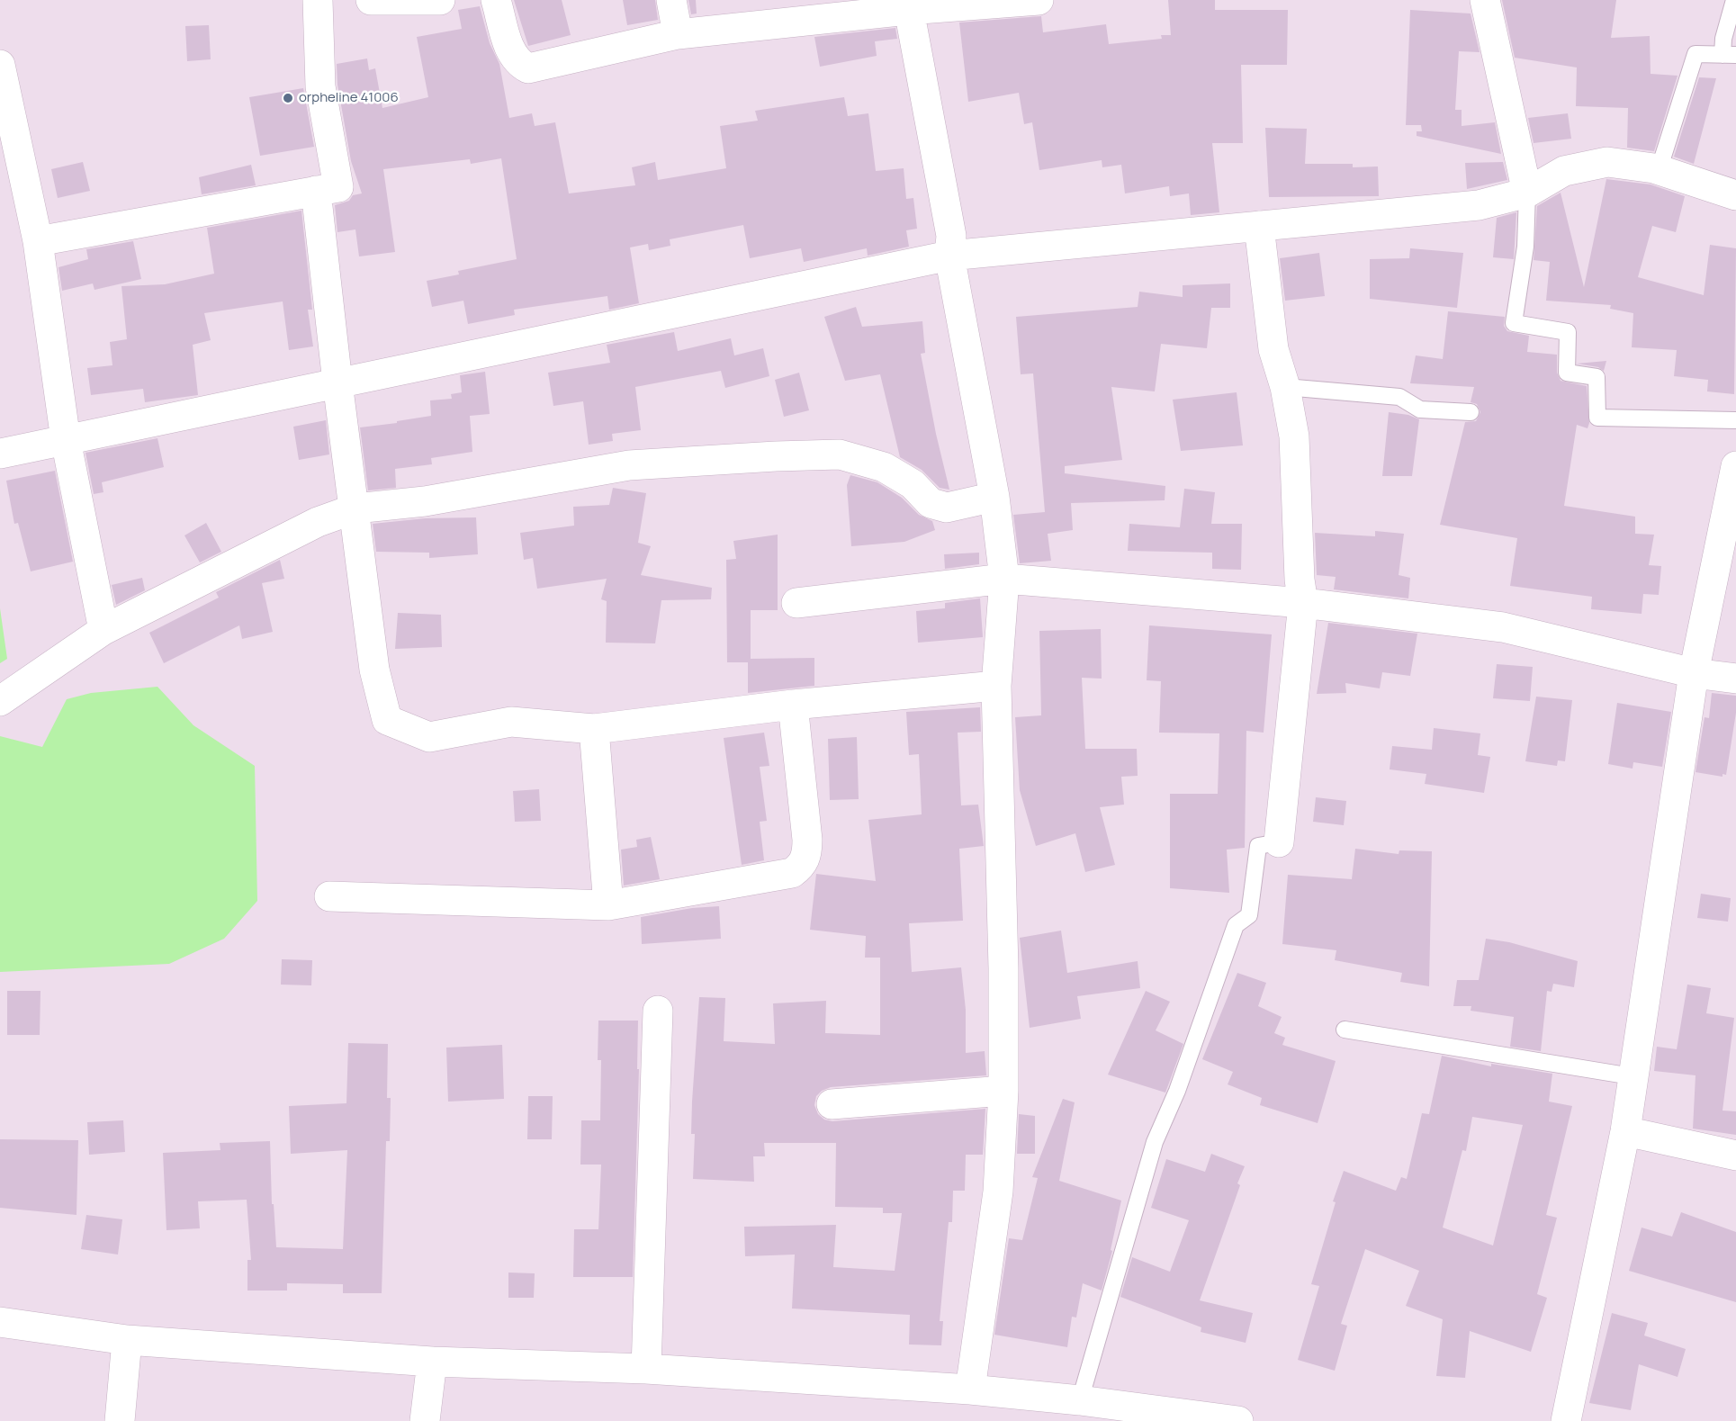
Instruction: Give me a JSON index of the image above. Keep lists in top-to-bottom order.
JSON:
{
  "places": ["orpheline 41006"]
}
